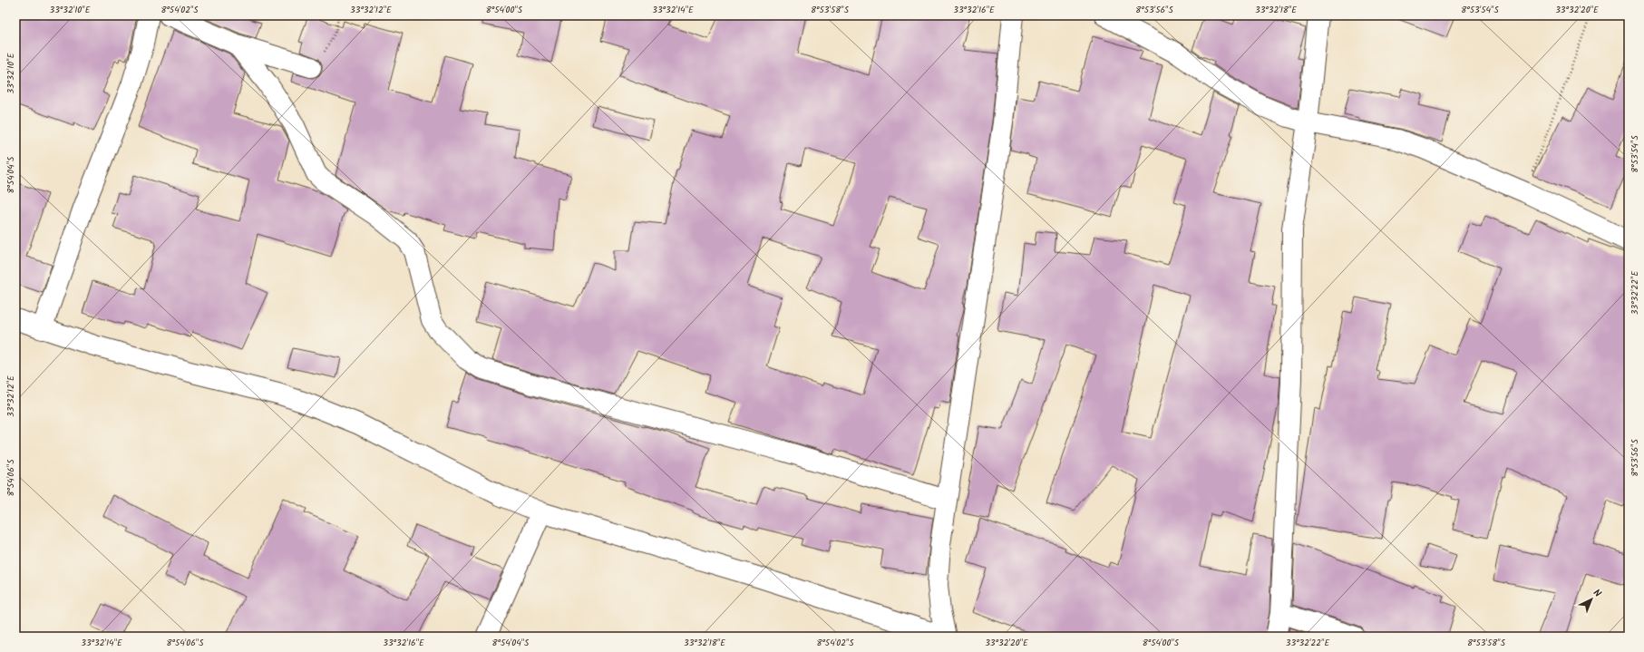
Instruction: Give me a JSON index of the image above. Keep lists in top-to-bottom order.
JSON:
{
  "north": "top right",
  "coordinates": [
    "33°32'10\"E",
    "8°54'02\"S",
    "33°32'12\"E",
    "8°54'00\"S",
    "33°32'14\"E",
    "8°53'58\"S",
    "33°32'16\"E",
    "8°53'56\"S",
    "33°32'18\"E",
    "8°53'54\"S",
    "33°32'20\"E",
    "8°54'04\"S",
    "33°32'22\"E",
    "8°54'06\"S"
  ]
}
